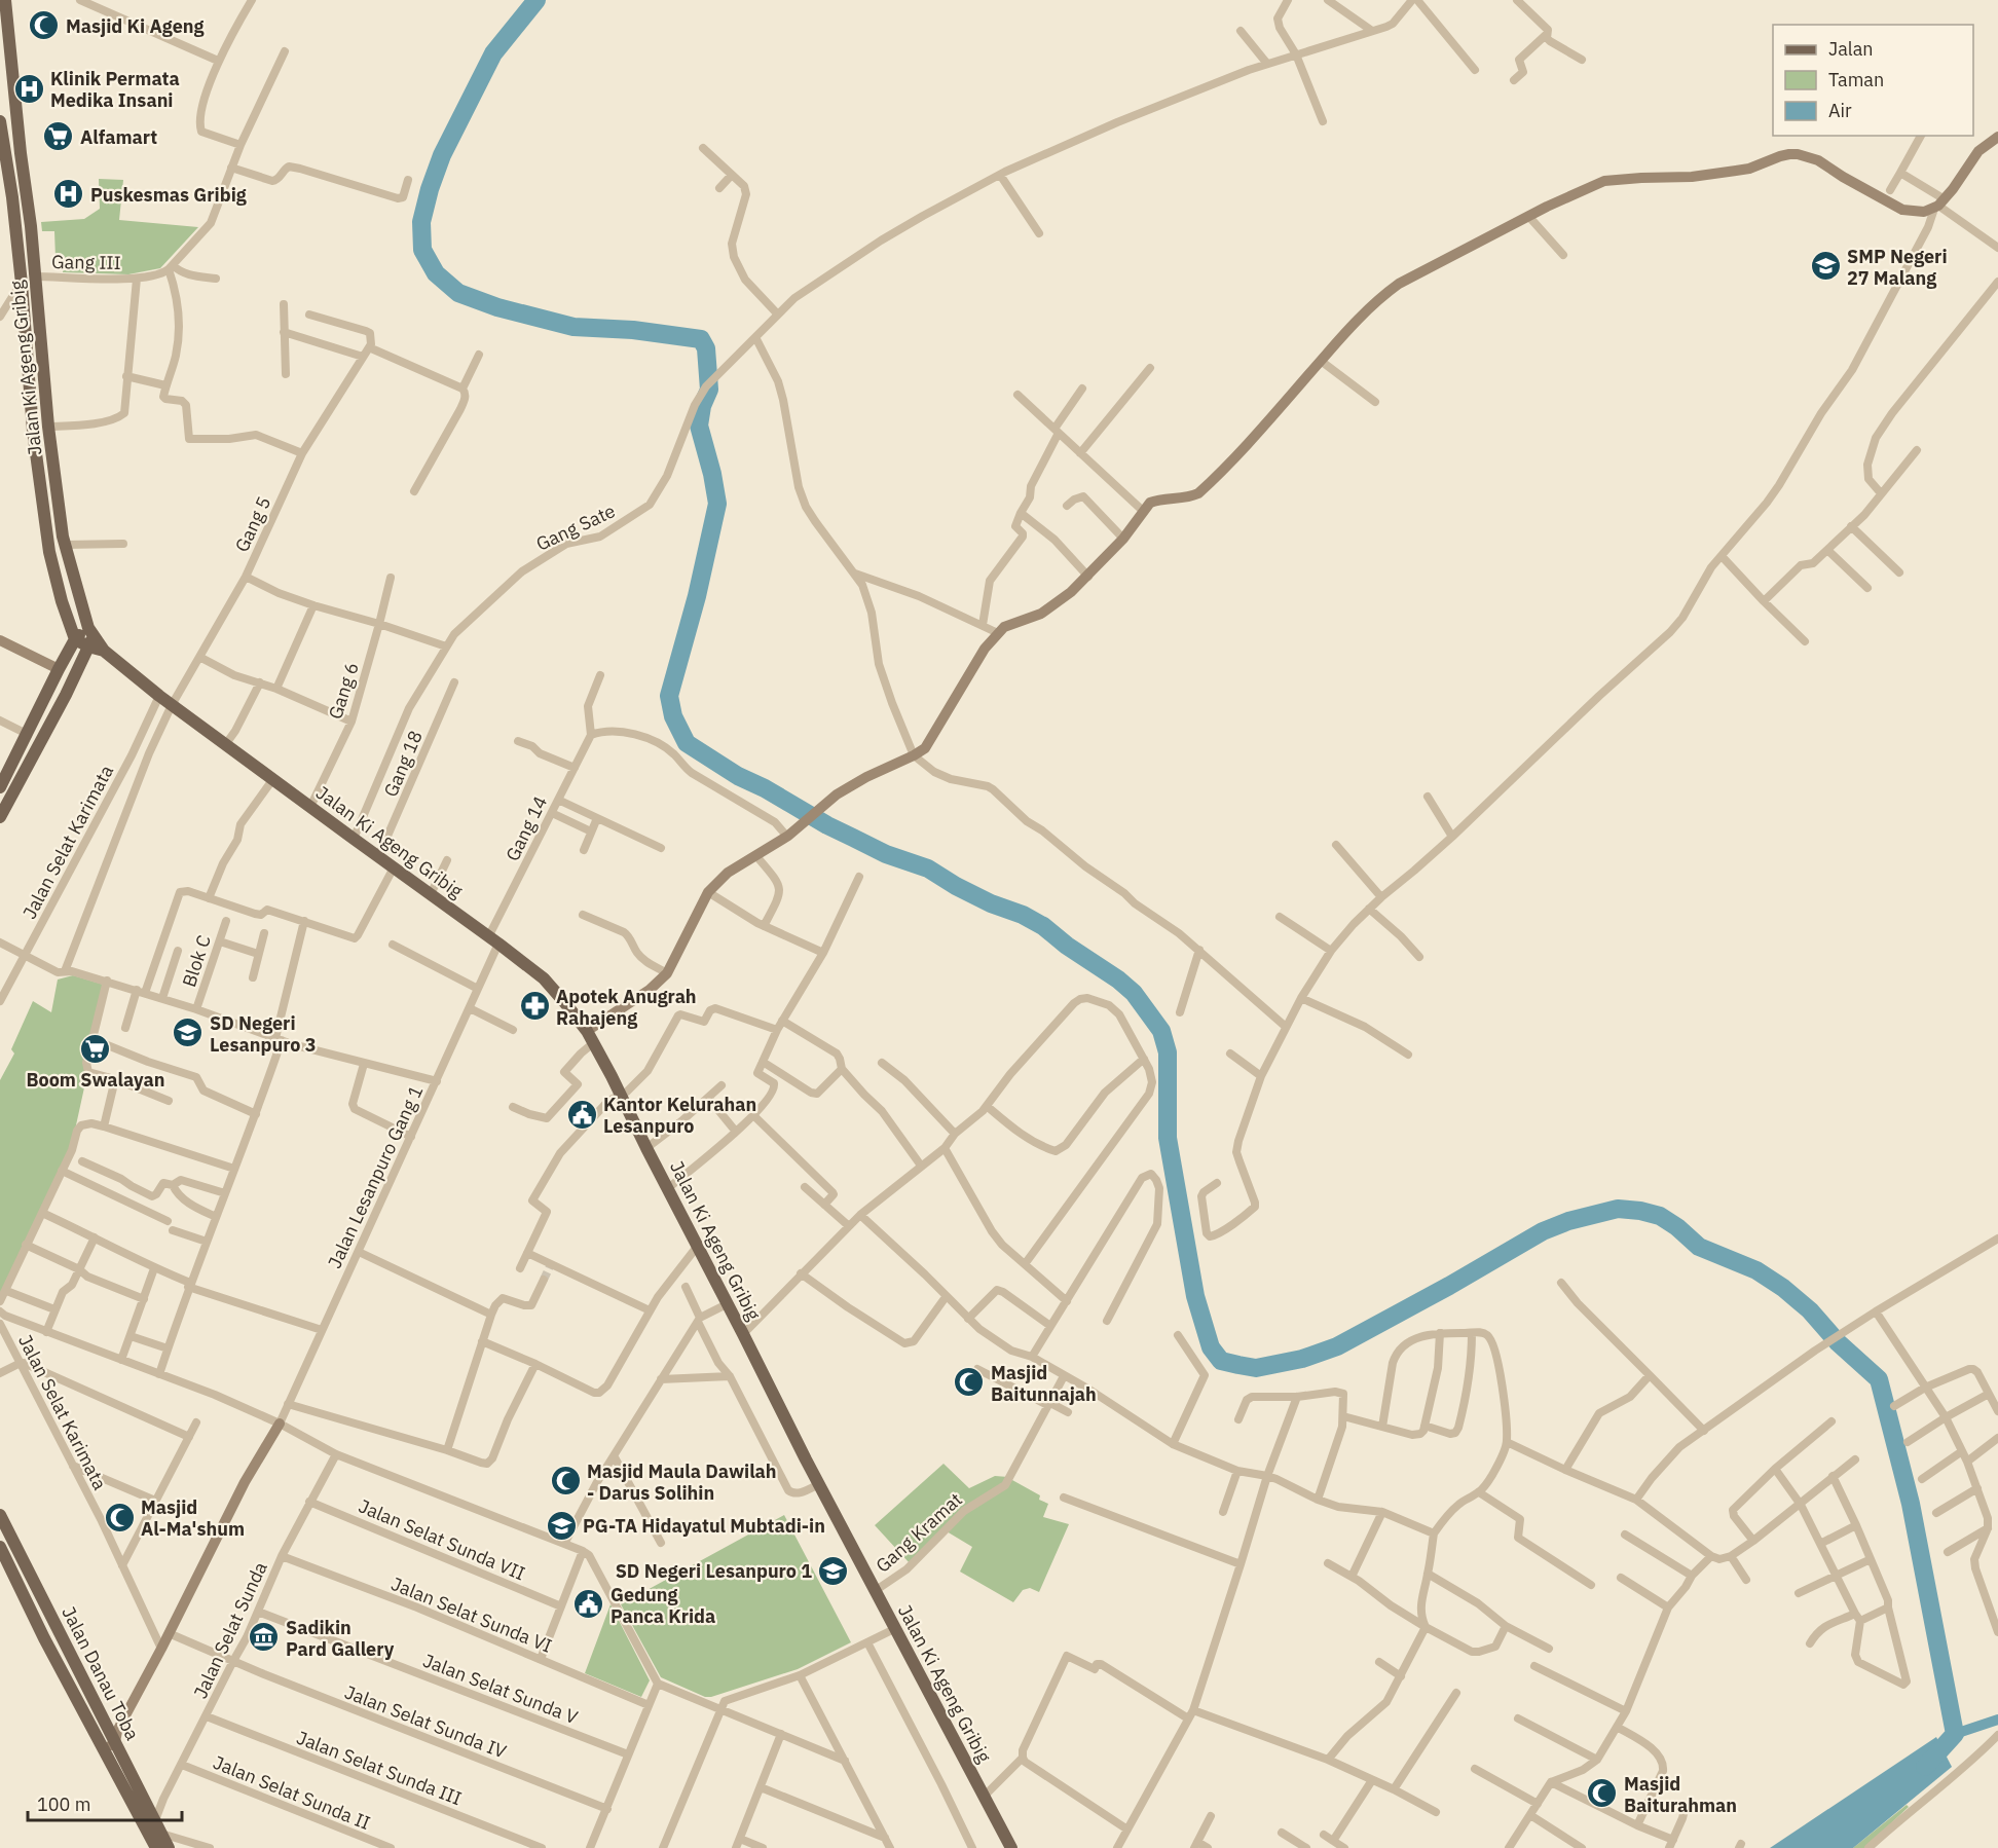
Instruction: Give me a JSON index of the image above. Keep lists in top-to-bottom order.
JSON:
{
  "streets": {
    "main road": ["Jalan Ki Ageng Gribig", "Jalan Danau Toba"],
    "street": [
      "Gang III",
      "Gang 5",
      "Gang Sate",
      "Gang 6",
      "Gang 18",
      "Gang 14",
      "Jalan Selat Karimata",
      "Blok C",
      "Jalan Lesanpuro Gang 1",
      "Gang Kramat",
      "Jalan Selat Sunda VII",
      "Jalan Selat Sunda VI",
      "Jalan Selat Sunda",
      "Jalan Selat Sunda V",
      "Jalan Selat Sunda IV",
      "Jalan Selat Sunda III",
      "Jalan Selat Sunda II"
    ]
  },
  "crossings": [
    ["Gang III", "Jalan Ki Ageng Gribig"],
    ["Jalan Ki Ageng Gribig", "Gang 5"],
    ["Jalan Ki Ageng Gribig", "Gang Sate"],
    ["Jalan Ki Ageng Gribig", "Gang 6"],
    ["Jalan Ki Ageng Gribig", "Gang 18"],
    ["Jalan Ki Ageng Gribig", "Gang 14"],
    ["Jalan Ki Ageng Gribig", "Jalan Selat Karimata"],
    ["Jalan Ki Ageng Gribig", "Jalan Lesanpuro Gang 1"],
    ["Jalan Ki Ageng Gribig", "Gang Kramat"],
    ["Gang 14", "Jalan Lesanpuro Gang 1"],
    ["Jalan Selat Sunda VII", "Jalan Selat Sunda"],
    ["Jalan Selat Sunda VI", "Jalan Selat Sunda"],
    ["Jalan Selat Sunda", "Jalan Danau Toba"],
    ["Jalan Selat Sunda", "Jalan Selat Sunda V"],
    ["Jalan Selat Sunda", "Jalan Selat Sunda IV"],
    ["Jalan Selat Sunda", "Jalan Selat Sunda III"],
    ["Jalan Selat Sunda", "Jalan Selat Sunda II"]
  ],
  "places": {
    "mosque": [
      "Masjid Ki Ageng",
      "Masjid Baitunnajah",
      "Masjid Maula Dawilah - Darus Solihin",
      "Masjid Al-Ma'shum",
      "Masjid Baiturahman"
    ],
    "hospital": ["Klinik Permata Medika Insani", "Puskesmas Gribig"],
    "supermarket": ["Alfamart", "Boom Swalayan"],
    "school or university": [
      "SMP Negeri 27 Malang",
      "SD Negeri Lesanpuro 3",
      "PG-TA Hidayatul Mubtadi-in",
      "SD Negeri Lesanpuro 1"
    ],
    "pharmacy": ["Apotek Anugrah Rahajeng"],
    "public building": ["Kantor Kelurahan Lesanpuro", "Gedung Panca Krida"],
    "museum": ["Sadikin Pard Gallery"]
  },
  "legend": ["Jalan", "Taman", "Air"],
  "scale_bar": "100 m"
}
